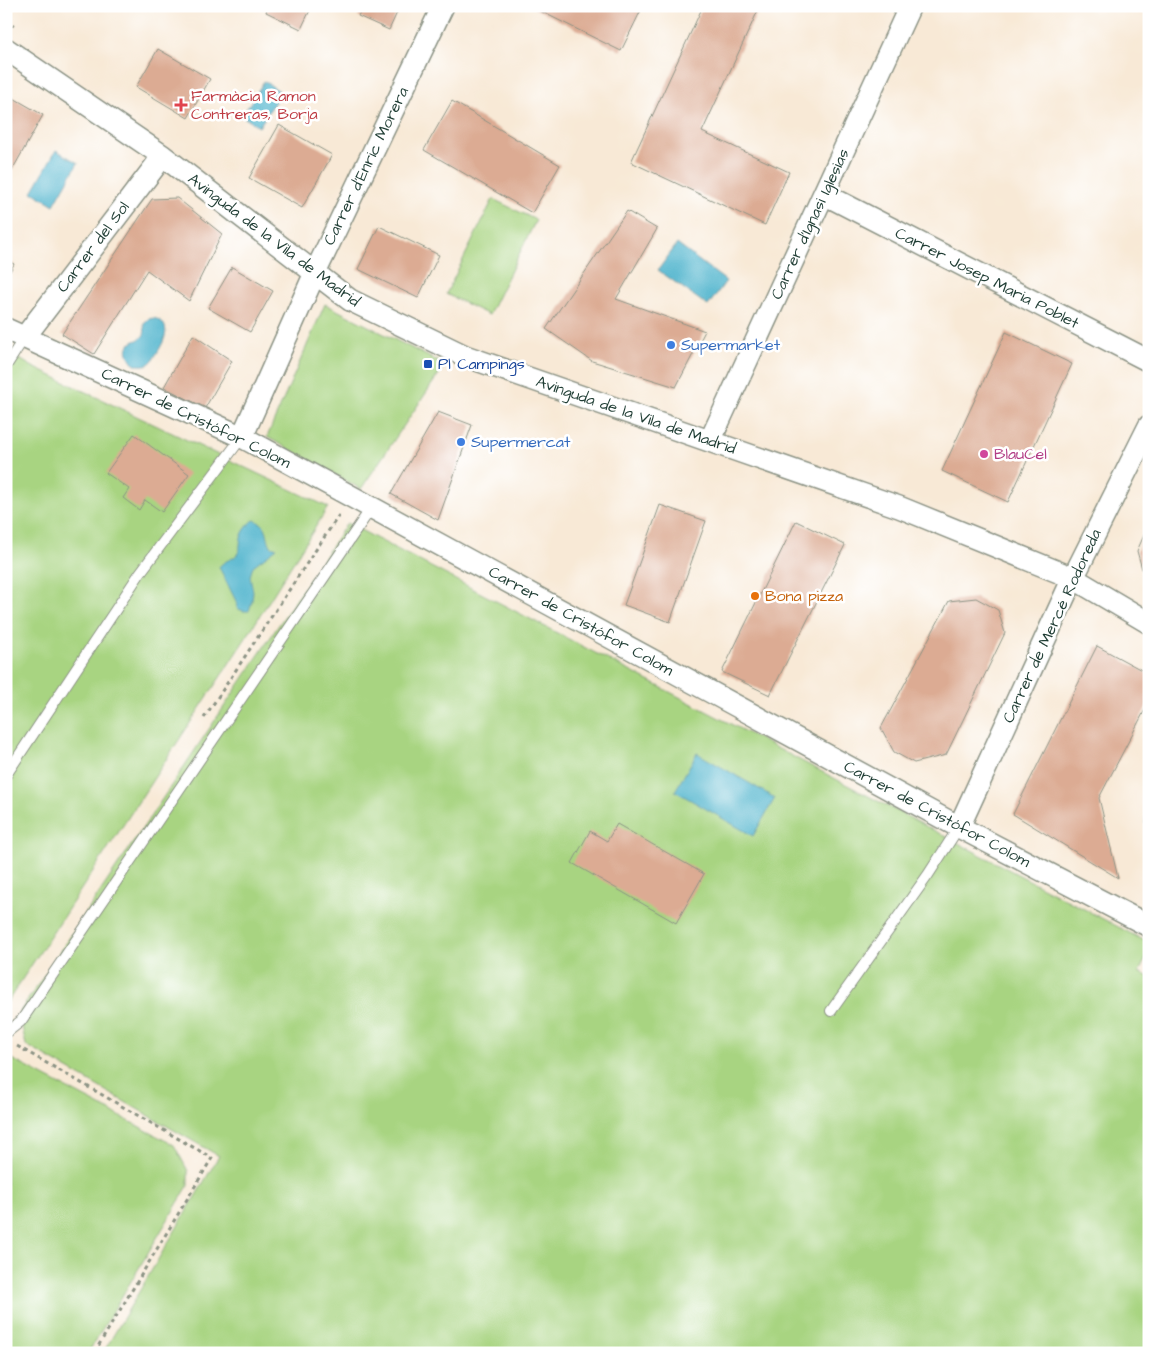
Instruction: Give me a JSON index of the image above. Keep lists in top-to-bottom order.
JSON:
{
  "streets": {
    "street": [
      "Carrer d'Enric Morera",
      "Carrer d'Ignasi Iglesias",
      "Avinguda de la Vila de Madrid",
      "Carrer del Sol",
      "Carrer Josep Maria Poblet",
      "Carrer de Cristófor Colom",
      "Carrer de Mercé Rodoreda"
    ]
  },
  "crossings": [
    ["Carrer d'Enric Morera", "Avinguda de la Vila de Madrid"],
    ["Carrer d'Enric Morera", "Carrer de Cristófor Colom"],
    ["Carrer d'Ignasi Iglesias", "Avinguda de la Vila de Madrid"],
    ["Carrer d'Ignasi Iglesias", "Carrer Josep Maria Poblet"],
    ["Avinguda de la Vila de Madrid", "Carrer del Sol"],
    ["Avinguda de la Vila de Madrid", "Carrer de Mercé Rodoreda"],
    ["Carrer del Sol", "Carrer de Cristófor Colom"],
    ["Carrer de Cristófor Colom", "Carrer de Mercé Rodoreda"]
  ],
  "places": {
    "health": ["Farmàcia Ramon Contreras, Borja"],
    "other": [
      "Supermarket",
      "Supermercat",
      "BlauCel",
      "Bona pizza"
    ],
    "transit": ["Pl Campings"]
  }
}
